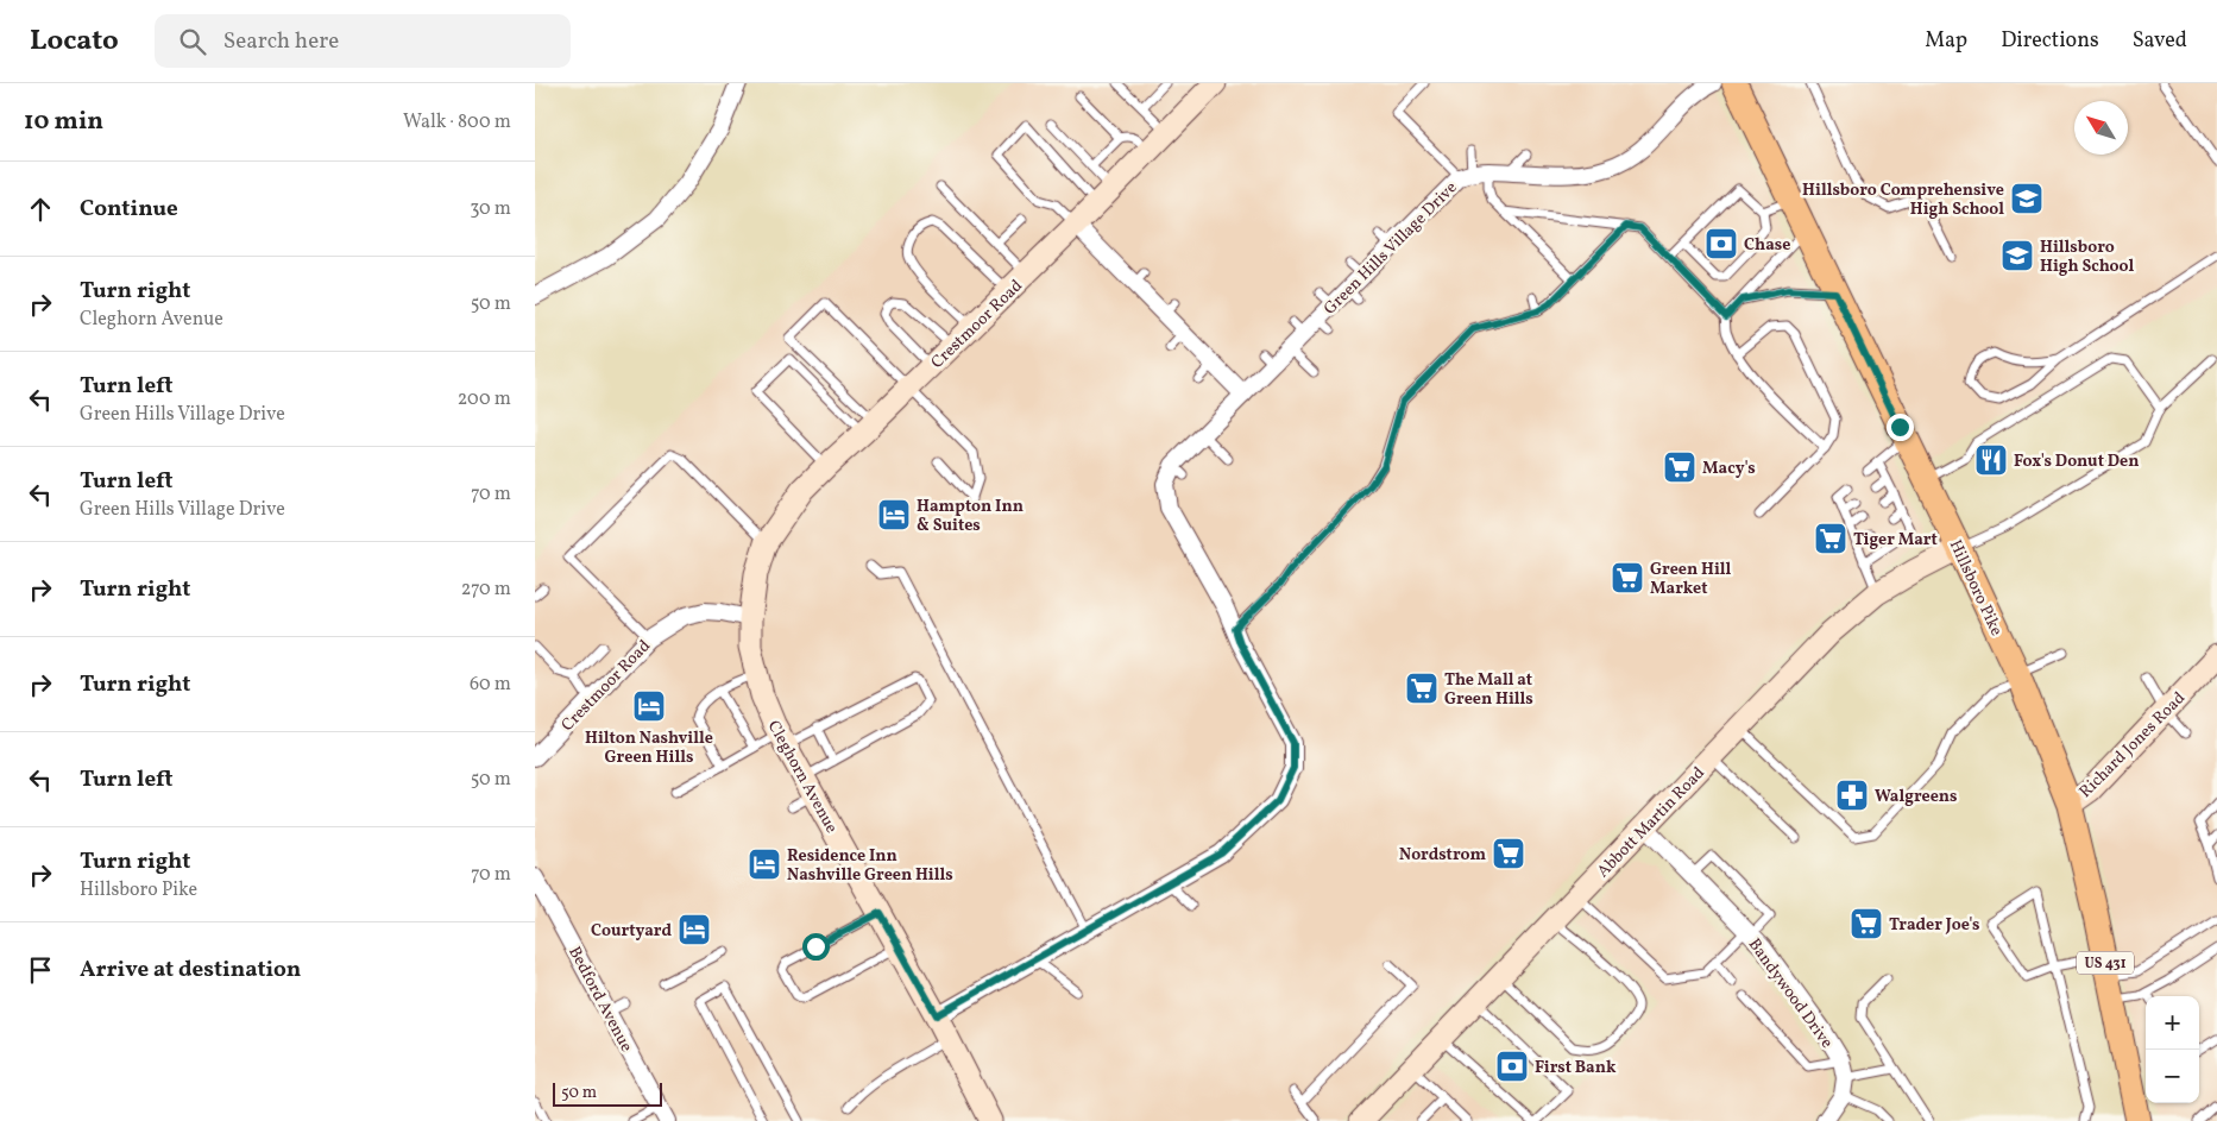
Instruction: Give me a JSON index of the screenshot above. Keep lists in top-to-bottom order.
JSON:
{
  "streets": {
    "main road": ["Hillsboro Pike", "US 431"],
    "street": [
      "Green Hills Village Drive",
      "Crestmoor Road",
      "Richard Jones Road",
      "Cleghorn Avenue",
      "Abbott Martin Road",
      "Bandywood Drive",
      "Bedford Avenue"
    ]
  },
  "crossings": [
    ["Green Hills Village Drive", "Cleghorn Avenue"],
    ["Crestmoor Road", "Cleghorn Avenue"],
    ["Hillsboro Pike", "Richard Jones Road"],
    ["Hillsboro Pike", "Abbott Martin Road"],
    ["Abbott Martin Road", "Bandywood Drive"]
  ],
  "places": {
    "school or university": ["Hillsboro Comprehensive High School", "Hillsboro High School"],
    "bank": ["Chase", "First Bank"],
    "restaurant": ["Fox's Donut Den"],
    "supermarket": [
      "Macy's",
      "Tiger Mart",
      "Green Hill Market",
      "The Mall at Green Hills",
      "Nordstrom",
      "Trader Joe's"
    ],
    "hotel": [
      "Hampton Inn & Suites",
      "Hilton Nashville Green Hills",
      "Residence Inn Nashville Green Hills",
      "Courtyard"
    ],
    "pharmacy": ["Walgreens"]
  },
  "scale_bar": "50 m",
  "north": "top left",
  "page": {
    "header": "Locato",
    "search": "Search here",
    "nav": ["Map", "Directions", "Saved"],
    "heading": ["10 min", "Walk · 800 m"],
    "list": [
      ["Continue", "30 m"],
      ["Turn right", "Cleghorn Avenue", "50 m"],
      ["Turn left", "Green Hills Village Drive", "200 m"],
      ["Turn left", "Green Hills Village Drive", "70 m"],
      ["Turn right", "270 m"],
      ["Turn right", "60 m"],
      ["Turn left", "50 m"],
      ["Turn right", "Hillsboro Pike", "70 m"],
      "Arrive at destination"
    ],
    "map_buttons": ["+", "−"],
    "scale": "50 m"
  }
}
